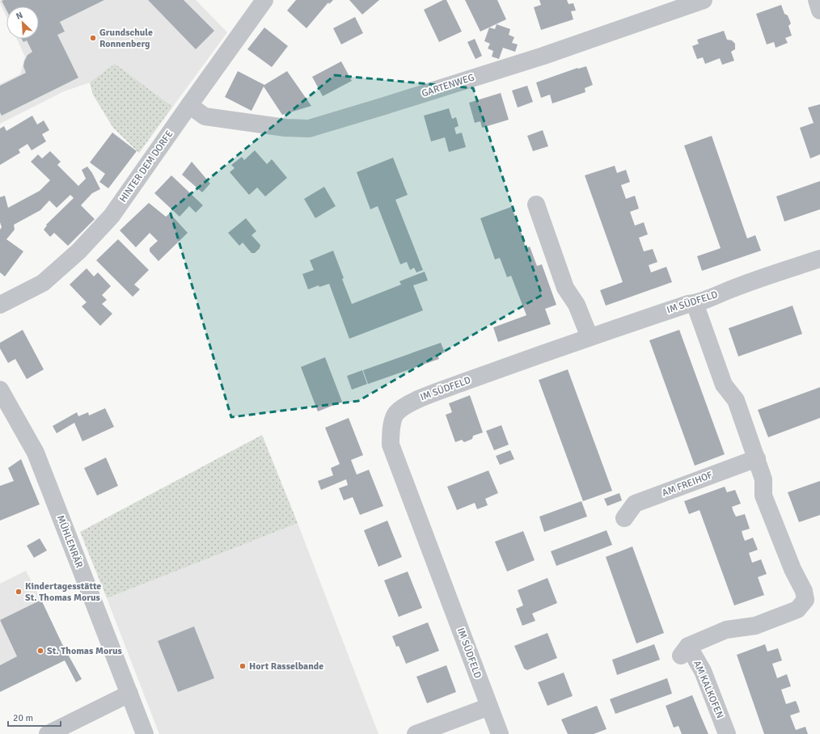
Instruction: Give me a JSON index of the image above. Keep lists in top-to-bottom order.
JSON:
{
  "streets": {
    "street": [
      "GARTENWEG",
      "HINTER DEM DORFE",
      "IM SÜDFELD",
      "AM FREIHOF",
      "MÜHLENRÄR",
      "AM KALKOFEN"
    ]
  },
  "crossings": [
    ["GARTENWEG", "HINTER DEM DORFE"],
    ["AM FREIHOF", "AM KALKOFEN"]
  ],
  "places": [
    "Grundschule Ronnenberg",
    "Kindertagesstätte St. Thomas Morus",
    "St. Thomas Morus",
    "Hort Rasselbande"
  ],
  "scale_bar": "20 m",
  "north": "top left"
}
